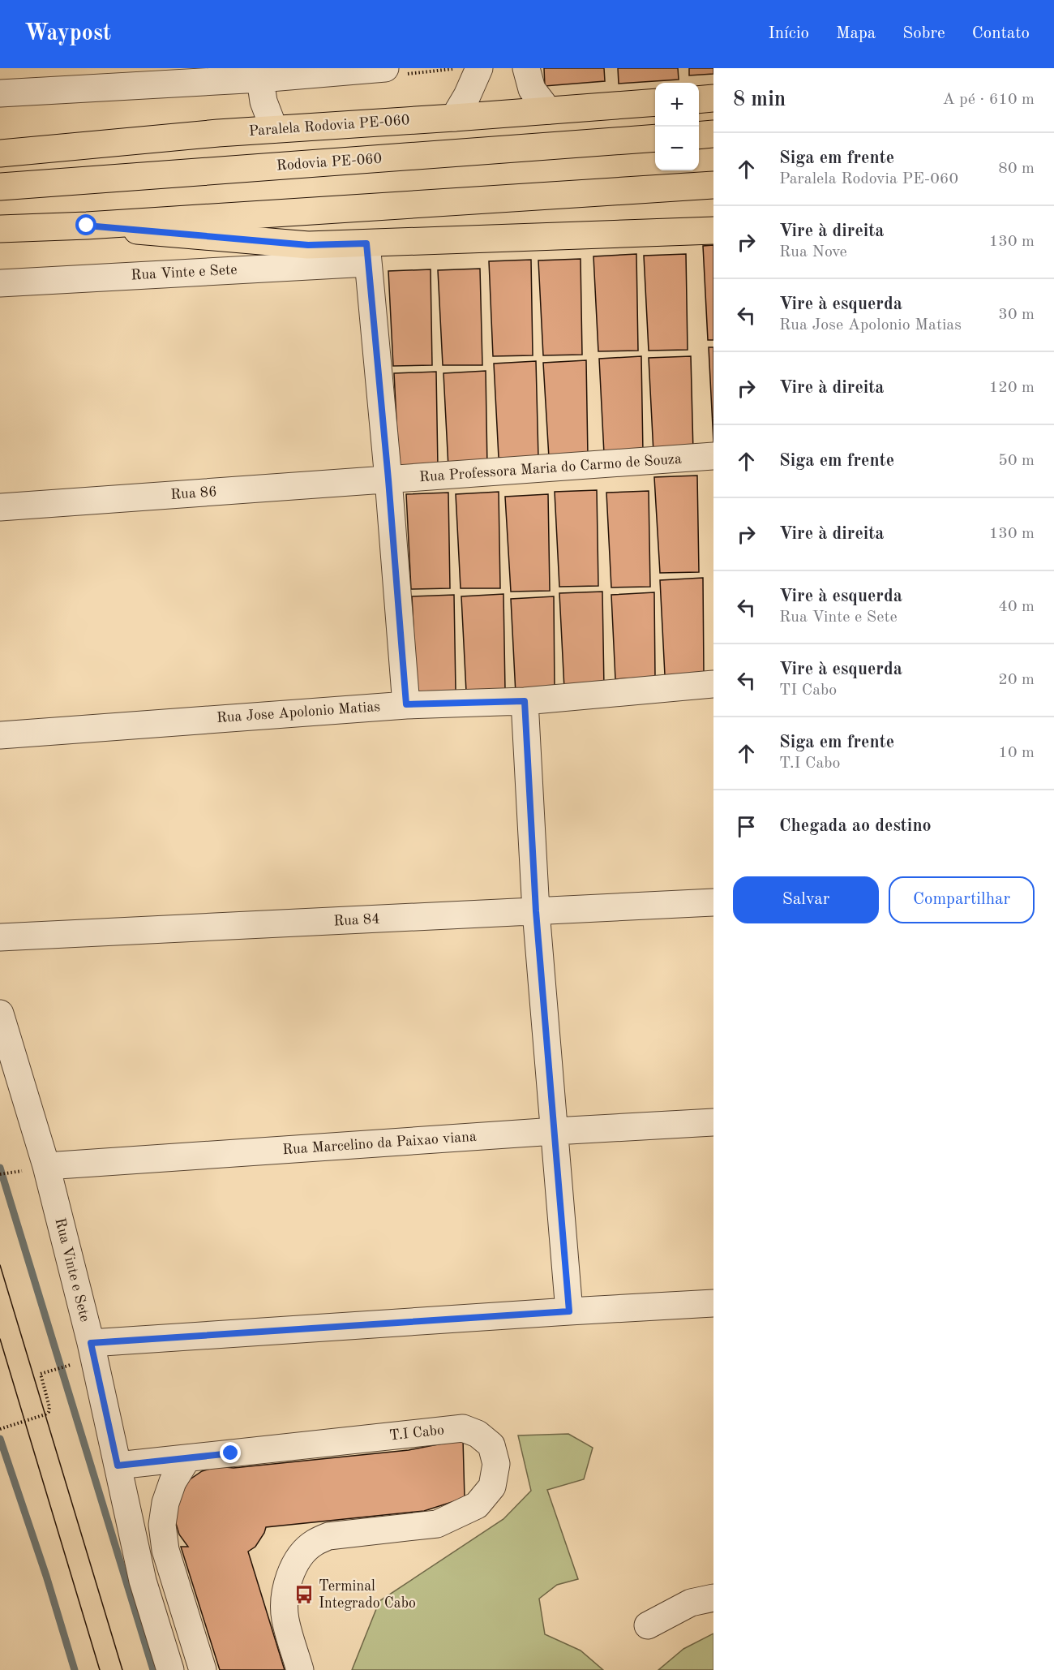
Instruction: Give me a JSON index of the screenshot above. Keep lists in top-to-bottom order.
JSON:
{
  "streets": {
    "main road": ["Paralela Rodovia PE-060", "Rodovia PE-060"],
    "street": [
      "Rua Vinte e Sete",
      "Rua Professora Maria do Carmo de Souza",
      "Rua 86",
      "Rua Jose Apolonio Matias",
      "Rua 84",
      "Rua Marcelino da Paixao viana",
      "T.I Cabo"
    ]
  },
  "crossings": [
    ["Rua Vinte e Sete", "Rua Marcelino da Paixao viana"],
    ["Rua Vinte e Sete", "T.I Cabo"],
    ["Rua Professora Maria do Carmo de Souza", "Rua 86"]
  ],
  "places": {
    "bus stop": ["Terminal Integrado Cabo"]
  },
  "page": {
    "header": "Waypost",
    "nav": [
      "Início",
      "Mapa",
      "Sobre",
      "Contato"
    ],
    "heading": ["8 min", "A pé · 610 m"],
    "map_buttons": ["+", "−"],
    "list": [
      ["Siga em frente", "Paralela Rodovia PE-060", "80 m"],
      ["Vire à direita", "Rua Nove", "130 m"],
      ["Vire à esquerda", "Rua Jose Apolonio Matias", "30 m"],
      ["Vire à direita", "120 m"],
      ["Siga em frente", "50 m"],
      ["Vire à direita", "130 m"],
      ["Vire à esquerda", "Rua Vinte e Sete", "40 m"],
      ["Vire à esquerda", "TI Cabo", "20 m"],
      ["Siga em frente", "T.I Cabo", "10 m"],
      "Chegada ao destino"
    ],
    "buttons": ["Salvar", "Compartilhar"]
  }
}
